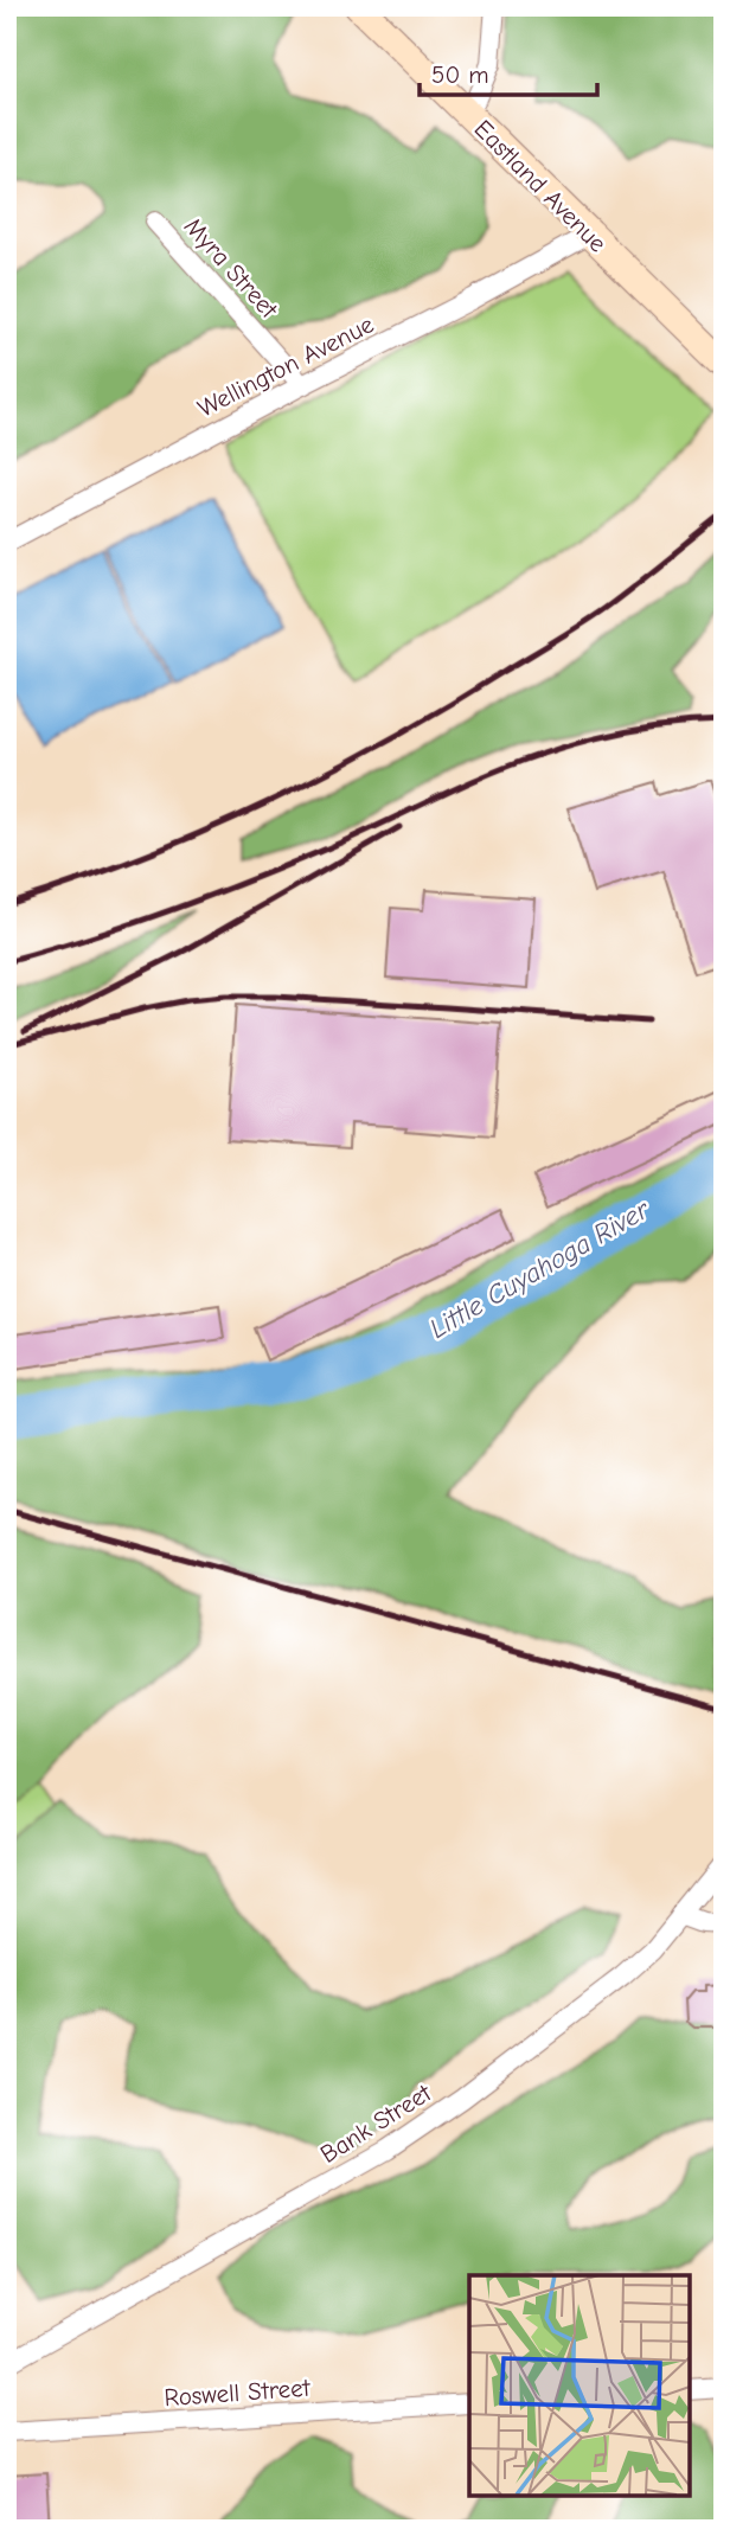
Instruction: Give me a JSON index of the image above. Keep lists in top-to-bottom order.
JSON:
{
  "streets": {
    "street": [
      "Eastland Avenue",
      "Myra Street",
      "Wellington Avenue",
      "Bank Street",
      "Roswell Street"
    ]
  },
  "crossings": [
    ["Eastland Avenue", "Wellington Avenue"],
    ["Myra Street", "Wellington Avenue"]
  ],
  "water": ["Little Cuyahoga River"],
  "scale_bar": "50 m"
}
